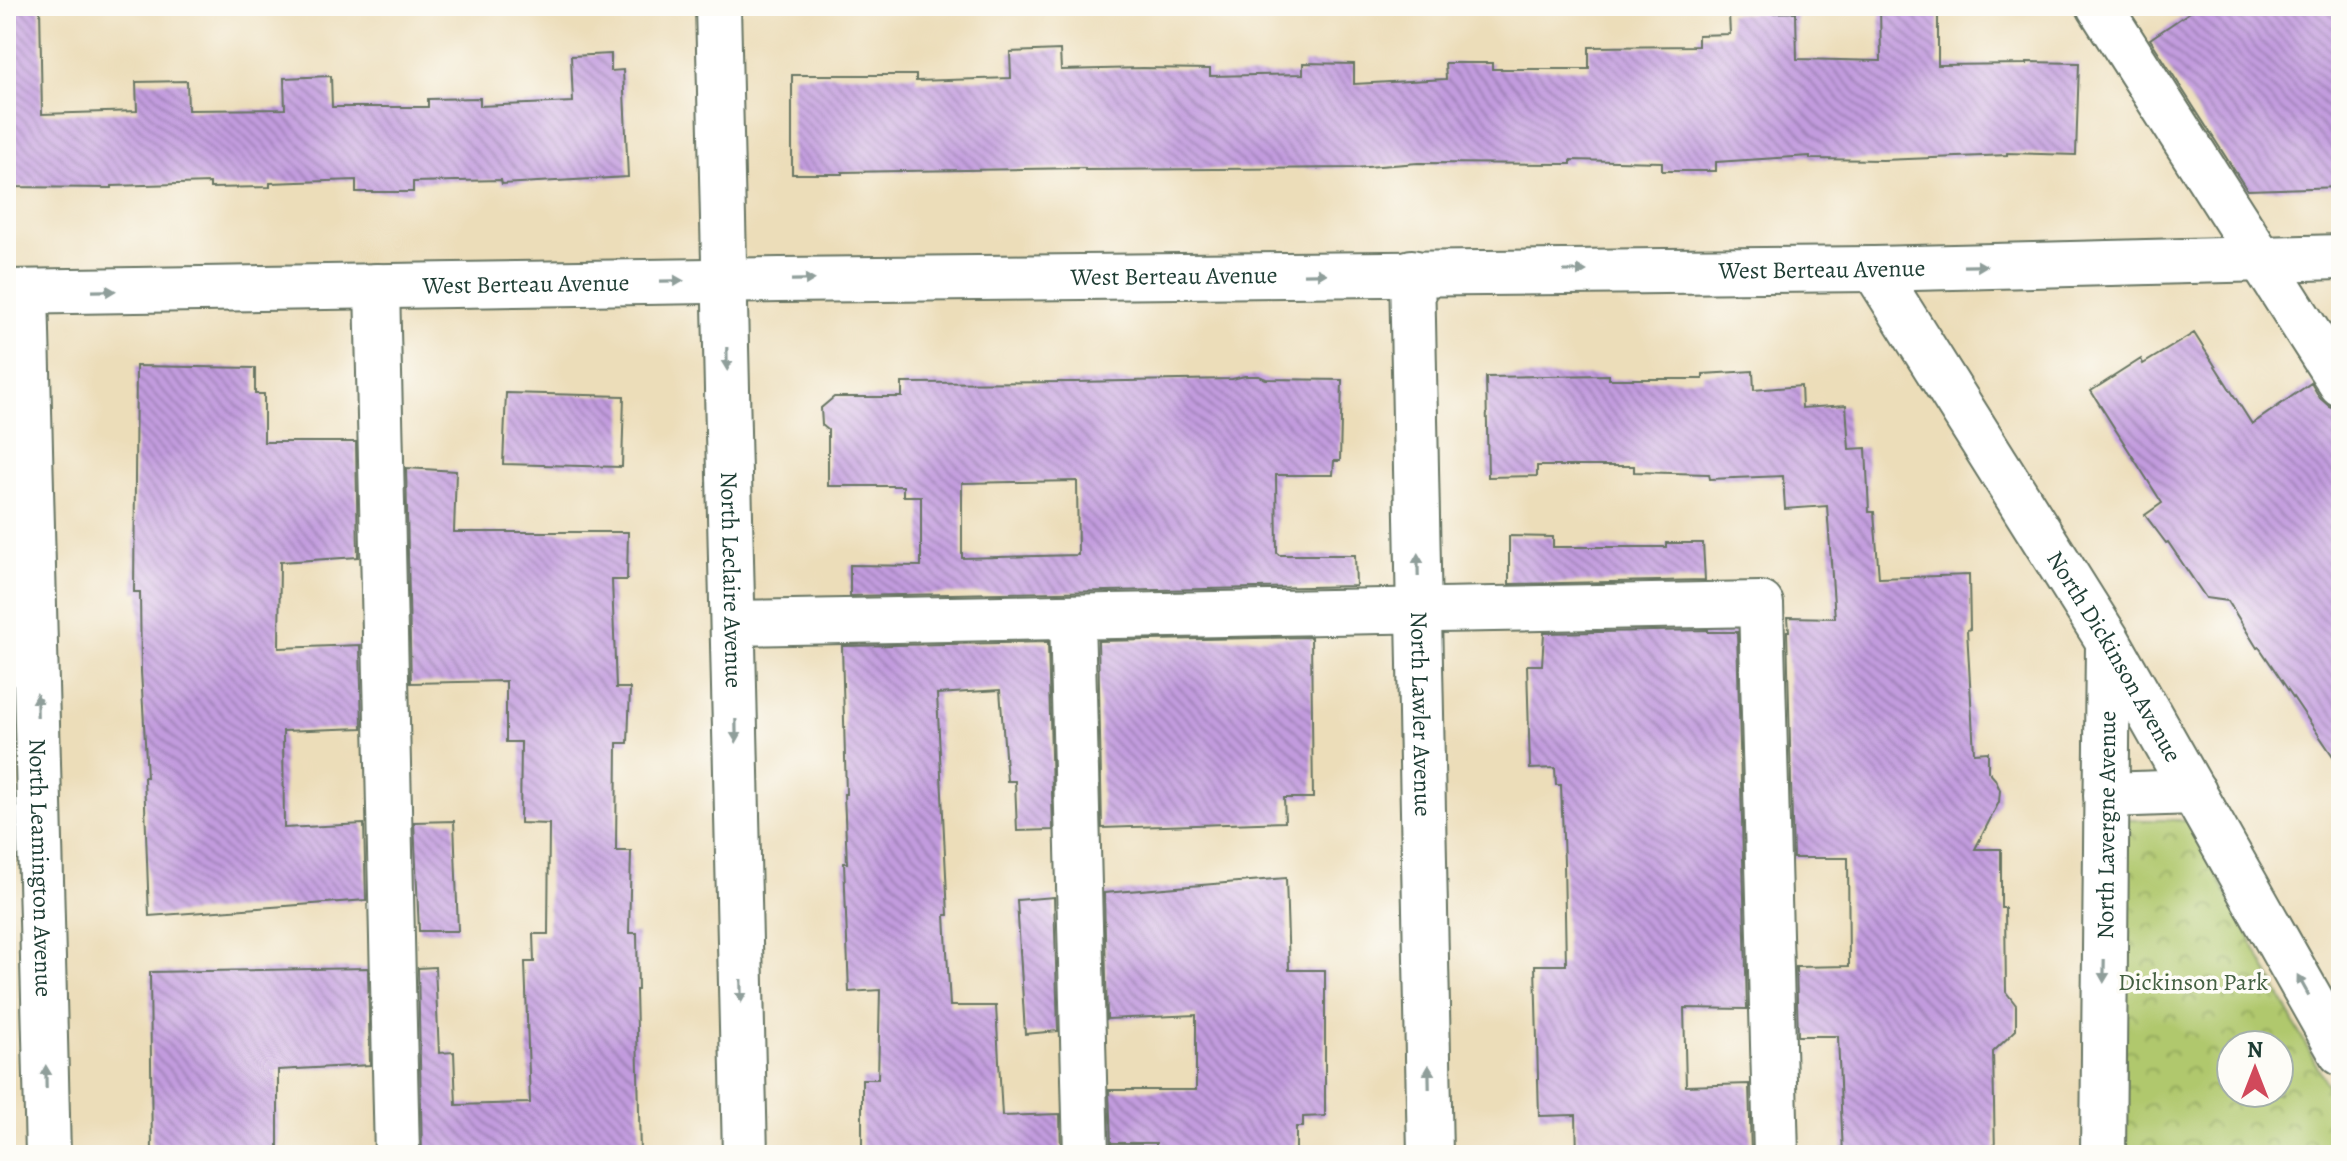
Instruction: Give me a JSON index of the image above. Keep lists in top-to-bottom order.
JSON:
{
  "streets": {
    "street": [
      "West Berteau Avenue",
      "North Leclaire Avenue",
      "North Dickinson Avenue",
      "North Lawler Avenue",
      "North Lavergne Avenue",
      "North Leamington Avenue"
    ]
  },
  "crossings": [
    ["West Berteau Avenue", "North Leclaire Avenue"],
    ["West Berteau Avenue", "North Dickinson Avenue"],
    ["West Berteau Avenue", "North Lawler Avenue"],
    ["West Berteau Avenue", "North Leamington Avenue"],
    ["North Dickinson Avenue", "North Lavergne Avenue"]
  ],
  "one_way": ["North Lavergne Avenue"],
  "parks": ["Dickinson Park"],
  "north": "top"
}
